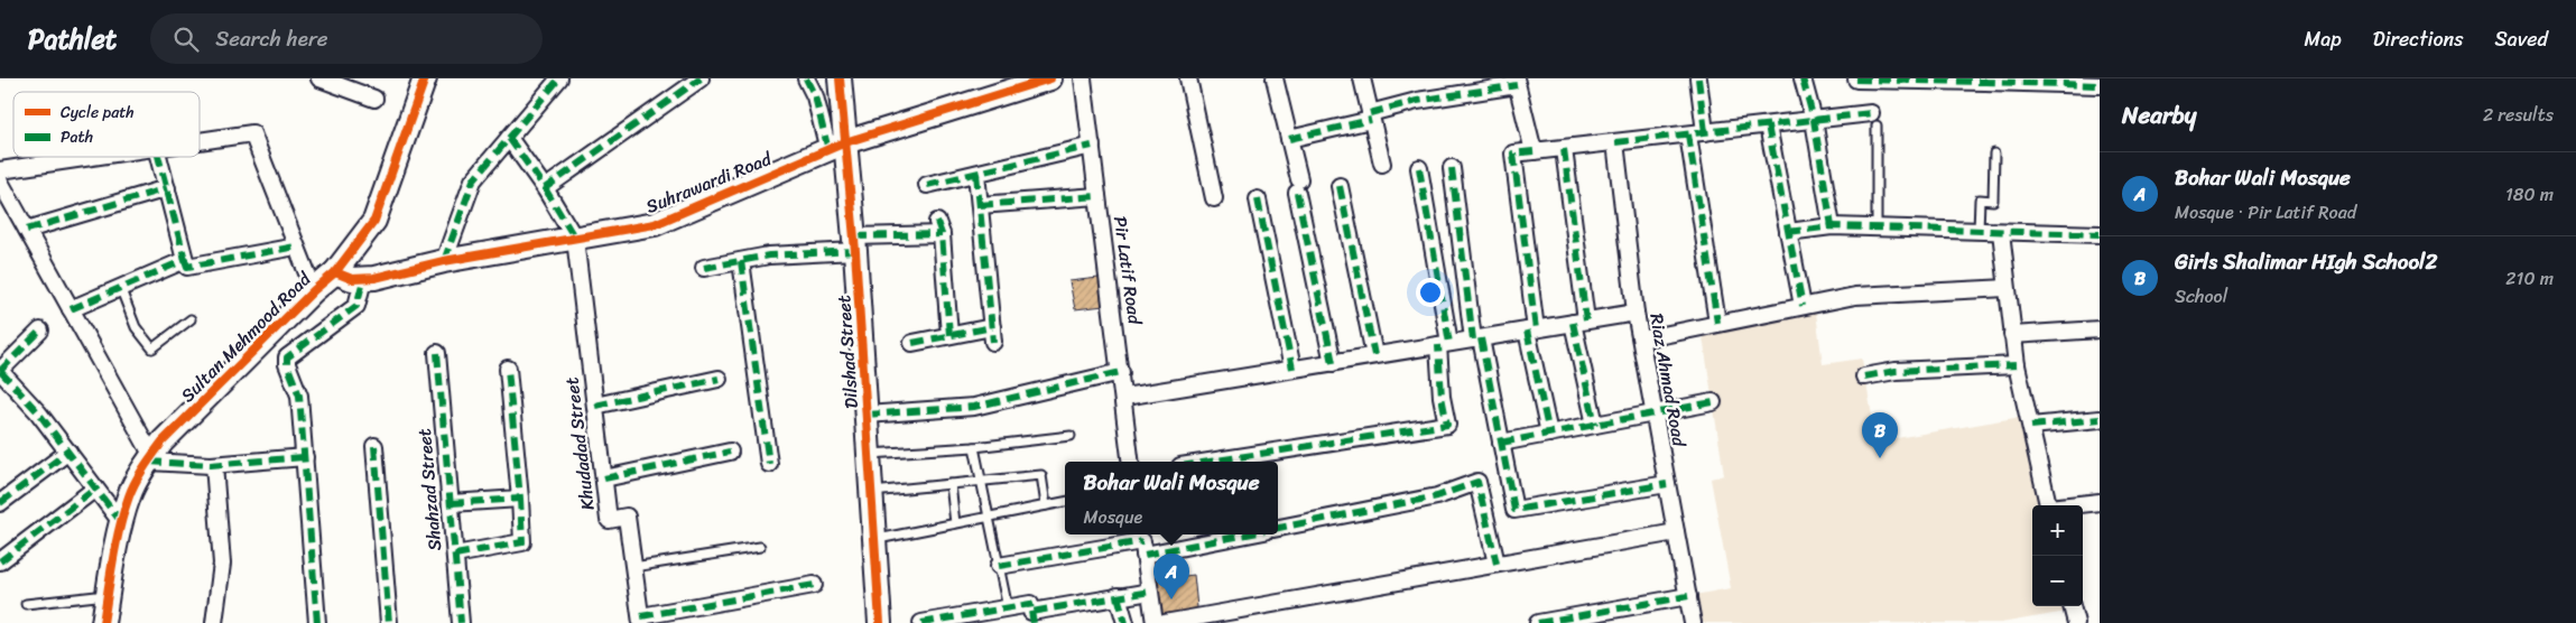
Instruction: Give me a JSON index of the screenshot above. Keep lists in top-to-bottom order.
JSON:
{
  "streets": {
    "street": [
      "Suhrawardi Road",
      "Pir Latif Road",
      "Sultan Mehmood Road",
      "Dilshad Street",
      "Riaz Ahmad Road",
      "Khudadad Street",
      "Shahzad Street"
    ]
  },
  "crossings": [
    ["Suhrawardi Road", "Sultan Mehmood Road"],
    ["Suhrawardi Road", "Dilshad Street"],
    ["Suhrawardi Road", "Khudadad Street"]
  ],
  "legend": ["Cycle path", "Path"],
  "page": {
    "header": "Pathlet",
    "search": "Search here",
    "nav": ["Map", "Directions", "Saved"],
    "heading": ["Nearby", "2 results"],
    "list": [
      {
        "mark": "A",
        "name": "Bohar Wali Mosque",
        "note": "Mosque · Pir Latif Road",
        "value": "180 m"
      },
      {
        "mark": "B",
        "name": "Girls Shalimar HIgh School2",
        "note": "School",
        "value": "210 m"
      }
    ],
    "pins": ["B", "A"],
    "popup": ["Bohar Wali Mosque", "Mosque"],
    "map_buttons": ["+", "−"]
  }
}
